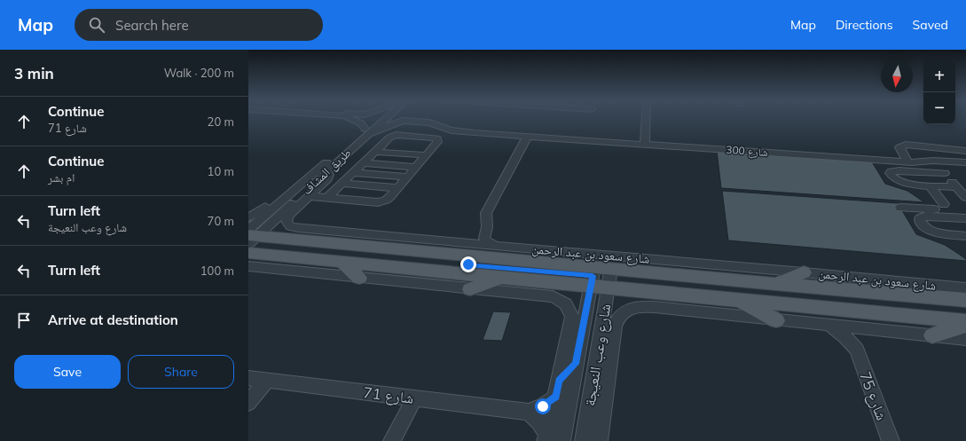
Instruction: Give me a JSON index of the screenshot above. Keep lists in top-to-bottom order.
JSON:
{
  "streets": {
    "main road": ["شارع سعود بن عبد الرحمن"],
    "street": [
      "شارع 300",
      "طريق المشاف",
      "شارع وعب النعيجة",
      "شارع 71",
      "شارع 75"
    ]
  },
  "crossings": [
    ["طريق المشاف", "شارع سعود بن عبد الرحمن"],
    ["شارع سعود بن عبد الرحمن", "شارع وعب النعيجة"],
    ["شارع وعب النعيجة", "شارع 71"]
  ],
  "north": "bottom",
  "page": {
    "header": "Map",
    "search": "Search here",
    "nav": ["Map", "Directions", "Saved"],
    "heading": ["3 min", "Walk · 200 m"],
    "map_buttons": ["+", "−"],
    "list": [
      ["Continue", "شارع 71", "20 m"],
      ["Continue", "ام بشر", "10 m"],
      ["Turn left", "شارع وعب النعيجة", "70 m"],
      ["Turn left", "100 m"],
      "Arrive at destination"
    ],
    "buttons": ["Save", "Share"]
  }
}
